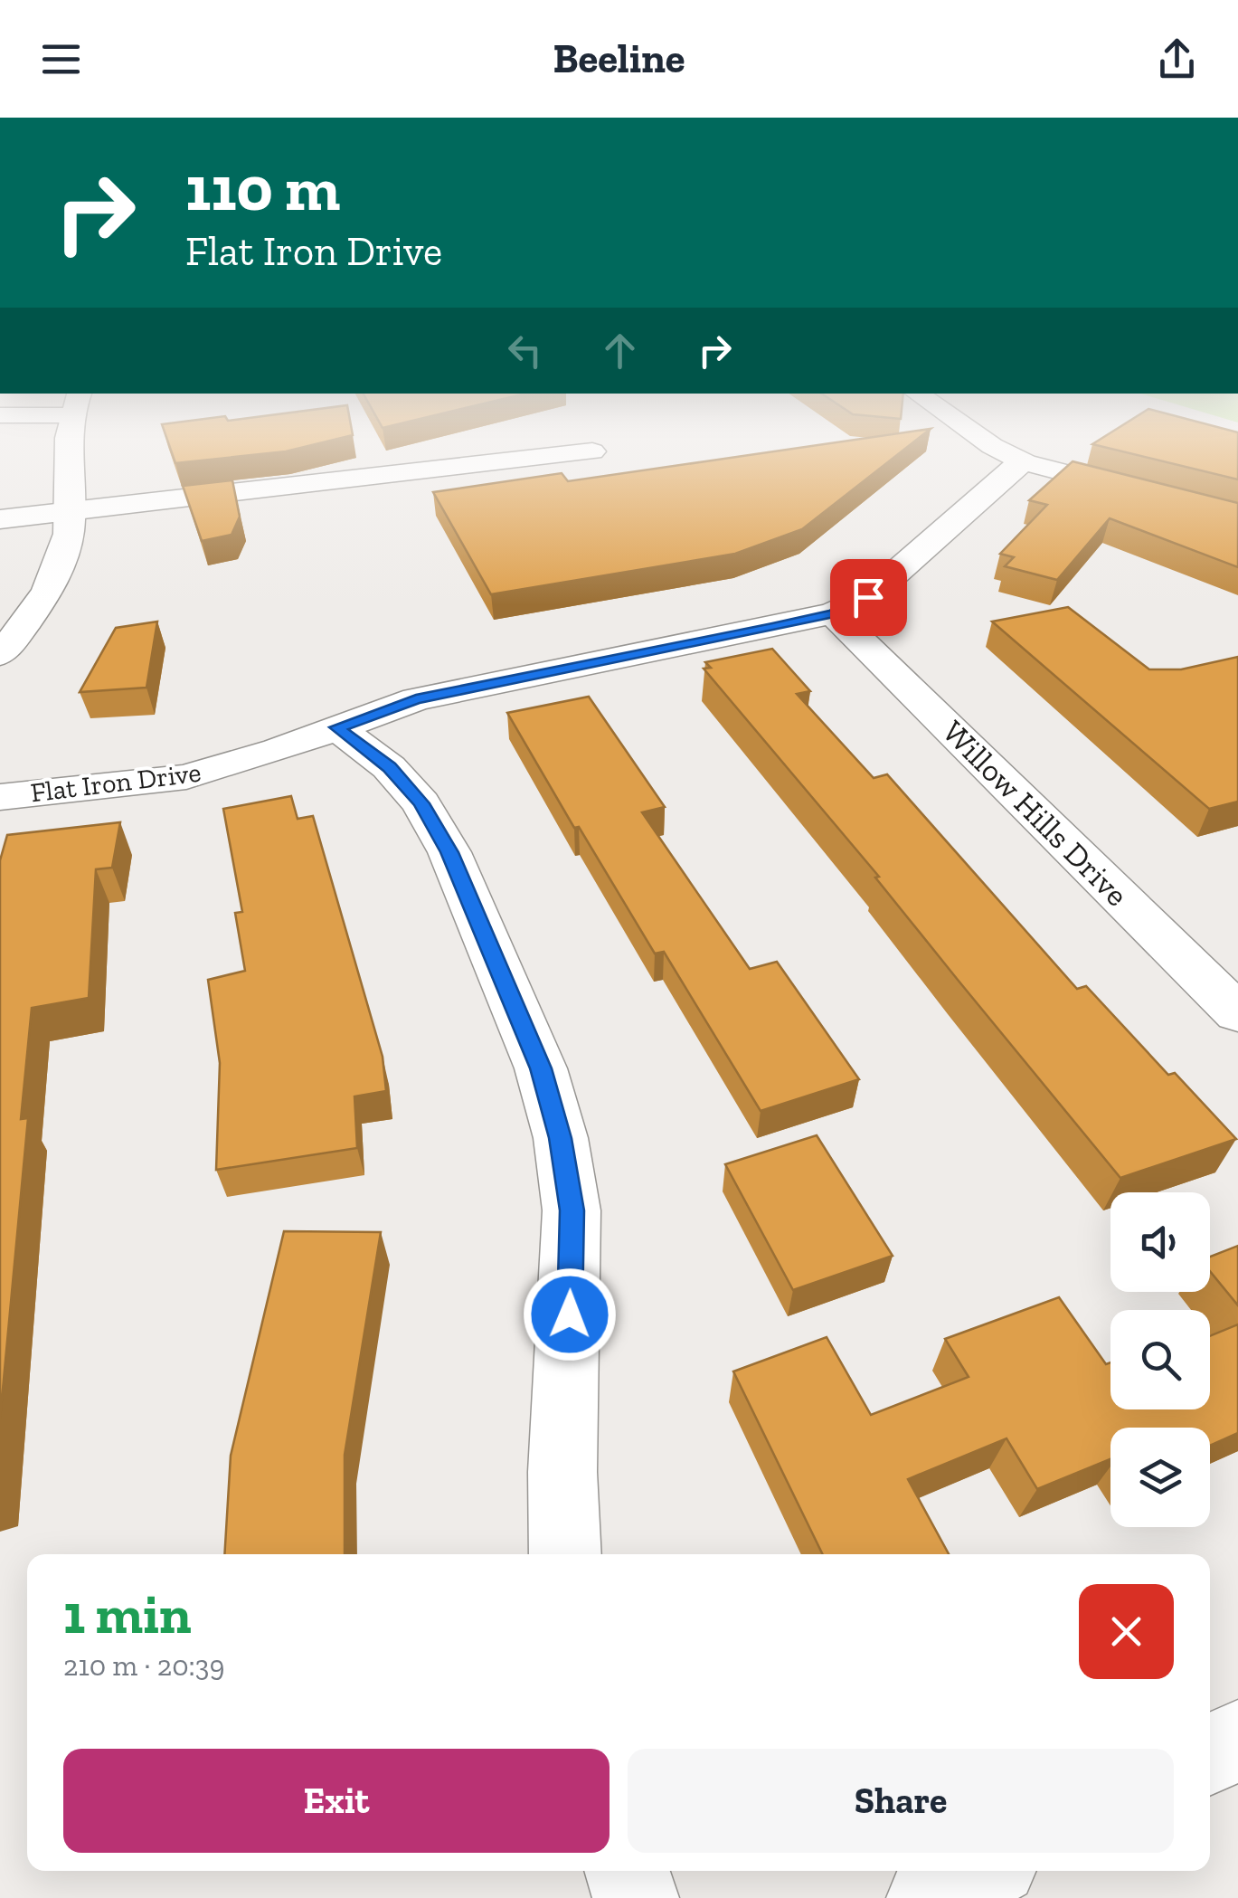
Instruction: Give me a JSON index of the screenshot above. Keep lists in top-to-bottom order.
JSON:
{
  "streets": {
    "street": ["Flat Iron Drive", "Willow Hills Drive"]
  },
  "crossings": [
    ["Flat Iron Drive", "Willow Hills Drive"]
  ],
  "page": {
    "header": "Beeline",
    "turn": ["110 m", "Flat Iron Drive"],
    "heading": ["1 min", "210 m · 20:39"],
    "buttons": ["Exit", "Share"]
  }
}
